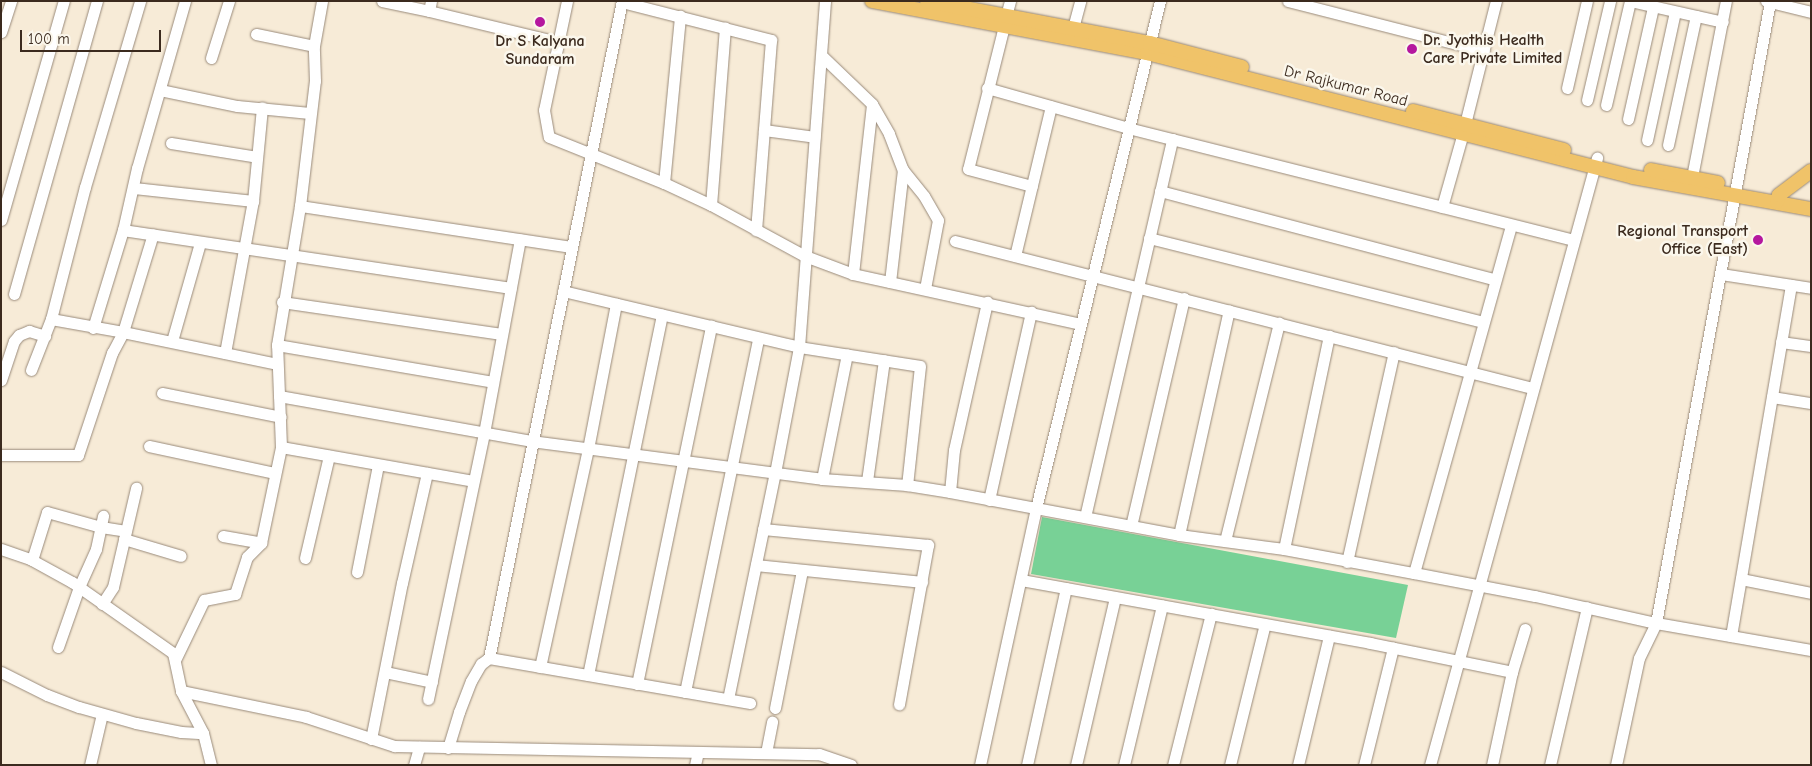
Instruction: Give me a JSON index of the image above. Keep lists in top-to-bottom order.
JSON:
{
  "streets": {
    "main road": ["Dr Rajkumar Road"]
  },
  "places": ["Dr S Kalyana Sundaram", "Dr. Jyothis Health Care Private Limited", "Regional Transport Office (East)"],
  "scale_bar": "100 m"
}
